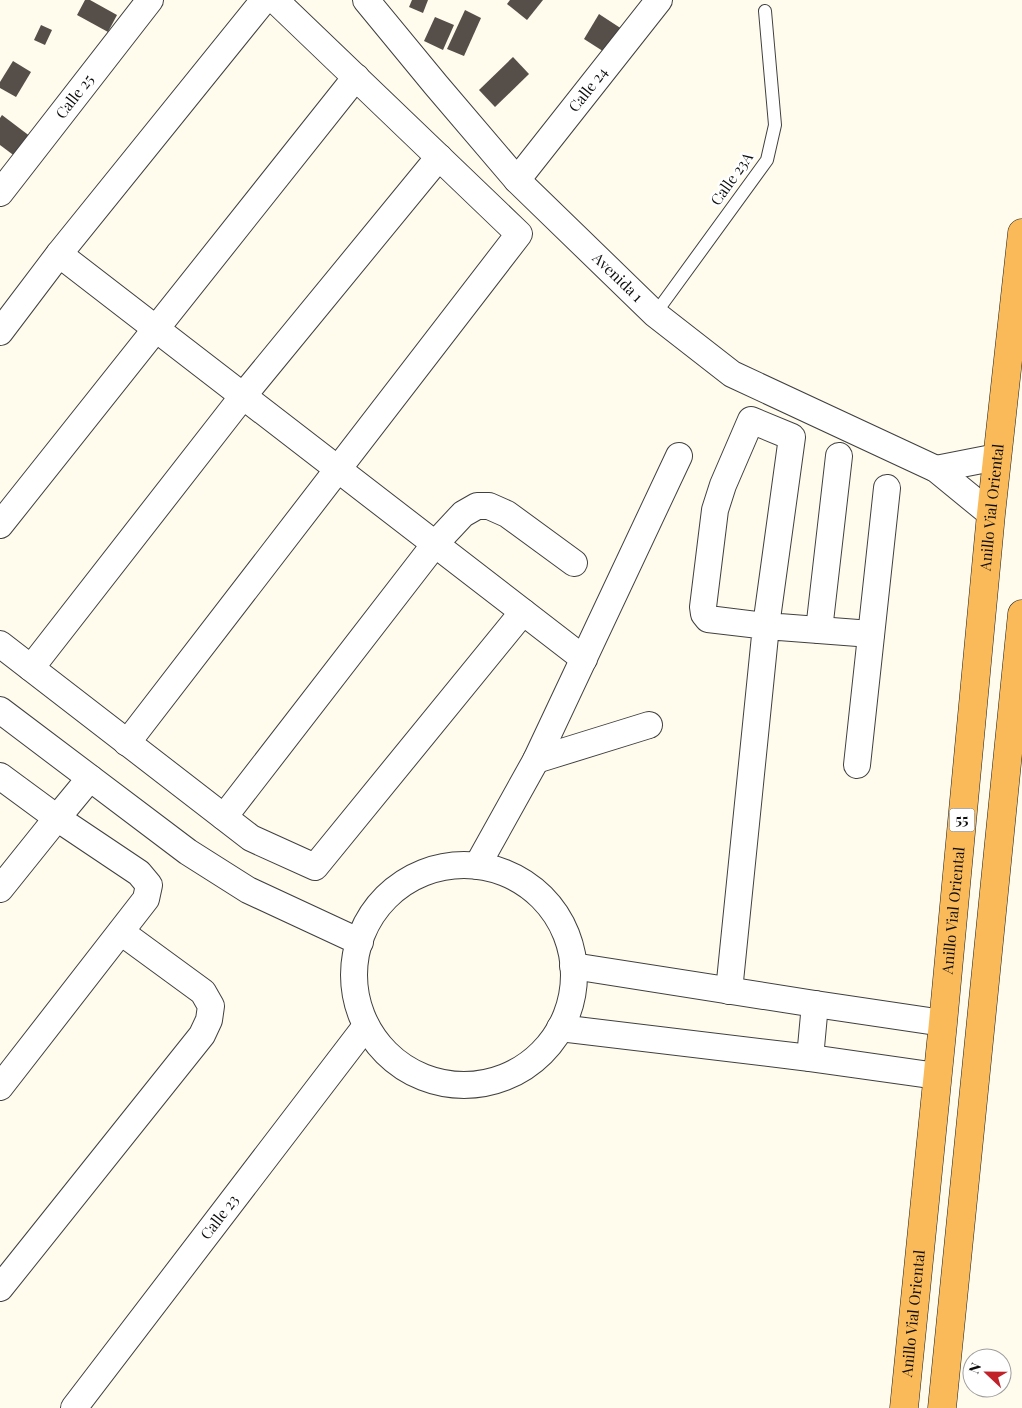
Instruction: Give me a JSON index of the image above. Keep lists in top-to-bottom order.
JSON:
{
  "streets": {
    "highway": ["Anillo Vial Oriental", "55"],
    "street": [
      "Calle 24",
      "Calle 25",
      "Avenida 1",
      "Calle 23"
    ],
    "lane": ["Calle 23A"]
  },
  "crossings": [
    ["Calle 24", "Avenida 1"],
    ["Calle 23A", "Avenida 1"],
    ["Avenida 1", "Anillo Vial Oriental"]
  ],
  "north": "left"
}
